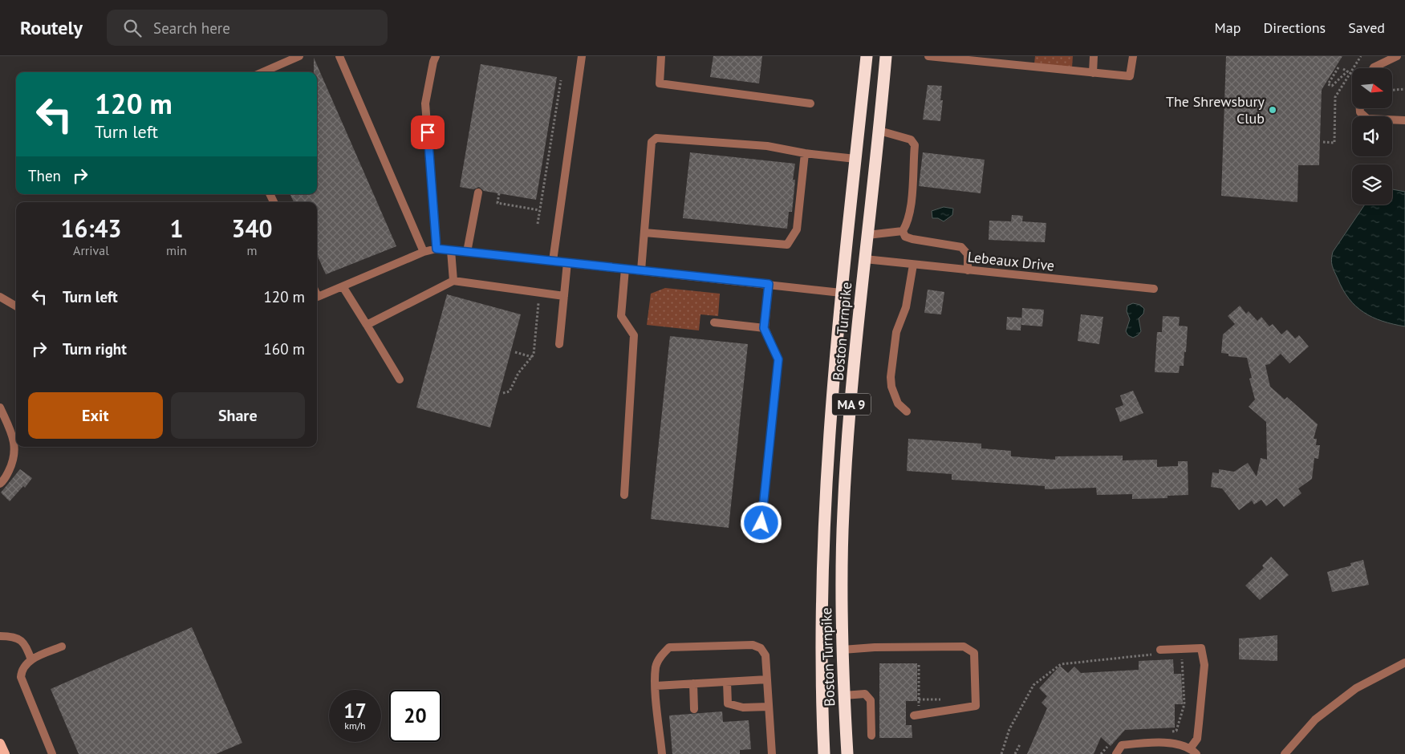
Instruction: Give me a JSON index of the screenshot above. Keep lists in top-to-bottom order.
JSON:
{
  "streets": {
    "highway": ["Boston Turnpike", "MA 9"],
    "street": ["Lebeaux Drive"]
  },
  "crossings": [
    ["Lebeaux Drive", "Boston Turnpike"]
  ],
  "places": ["The Shrewsbury Club"],
  "north": "right",
  "page": {
    "header": "Routely",
    "search": "Search here",
    "nav": ["Map", "Directions", "Saved"],
    "turn": ["120 m", "Turn left"],
    "then": "Then",
    "eta": [
      "16:43",
      "Arrival",
      "1",
      "min",
      "340",
      "m"
    ],
    "list": [
      {
        "name": "Turn left",
        "value": "120 m"
      },
      {
        "name": "Turn right",
        "value": "160 m"
      }
    ],
    "buttons": ["Exit", "Share"],
    "speed": "17 km/h",
    "limit": "20"
  }
}
